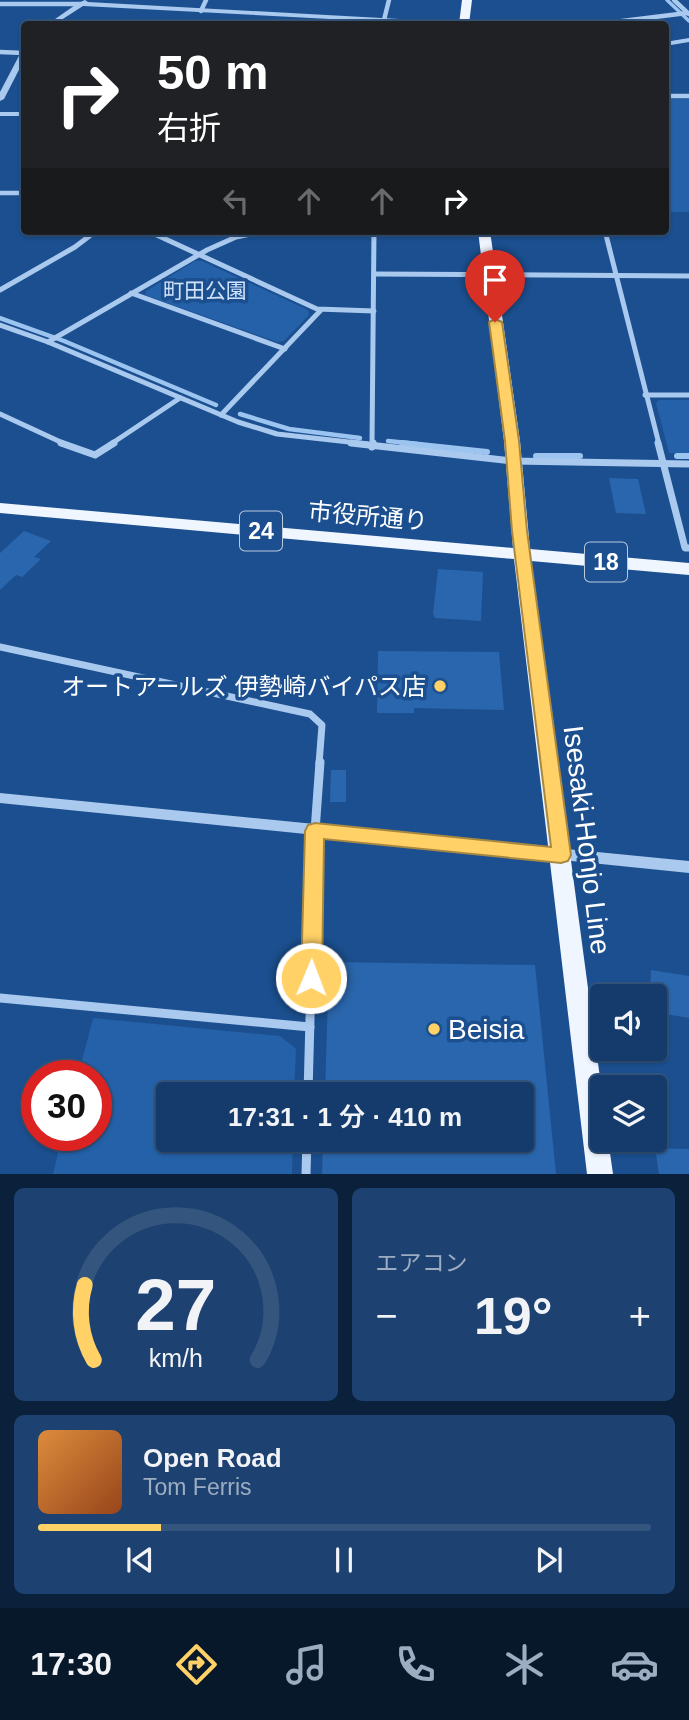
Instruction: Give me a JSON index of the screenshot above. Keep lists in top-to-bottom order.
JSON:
{
  "streets": {
    "main road": [
      "市役所通り",
      "24",
      "18",
      "Isesaki-Honjo Line"
    ]
  },
  "crossings": [
    ["市役所通り", "Isesaki-Honjo Line"]
  ],
  "parks": ["町田公園"],
  "places": ["オートアールズ 伊勢崎バイパス店", "Beisia"],
  "page": {
    "turn": ["50 m", "右折"],
    "limit": "30",
    "trip": "17:31 · 1 分 · 410 m",
    "tile": "エアコン",
    "heat": ["−", "19°", "+"],
    "song": ["Open Road", "Tom Ferris"],
    "tabs": "17:30",
    "gauge": ["27", "km/h"]
  }
}
